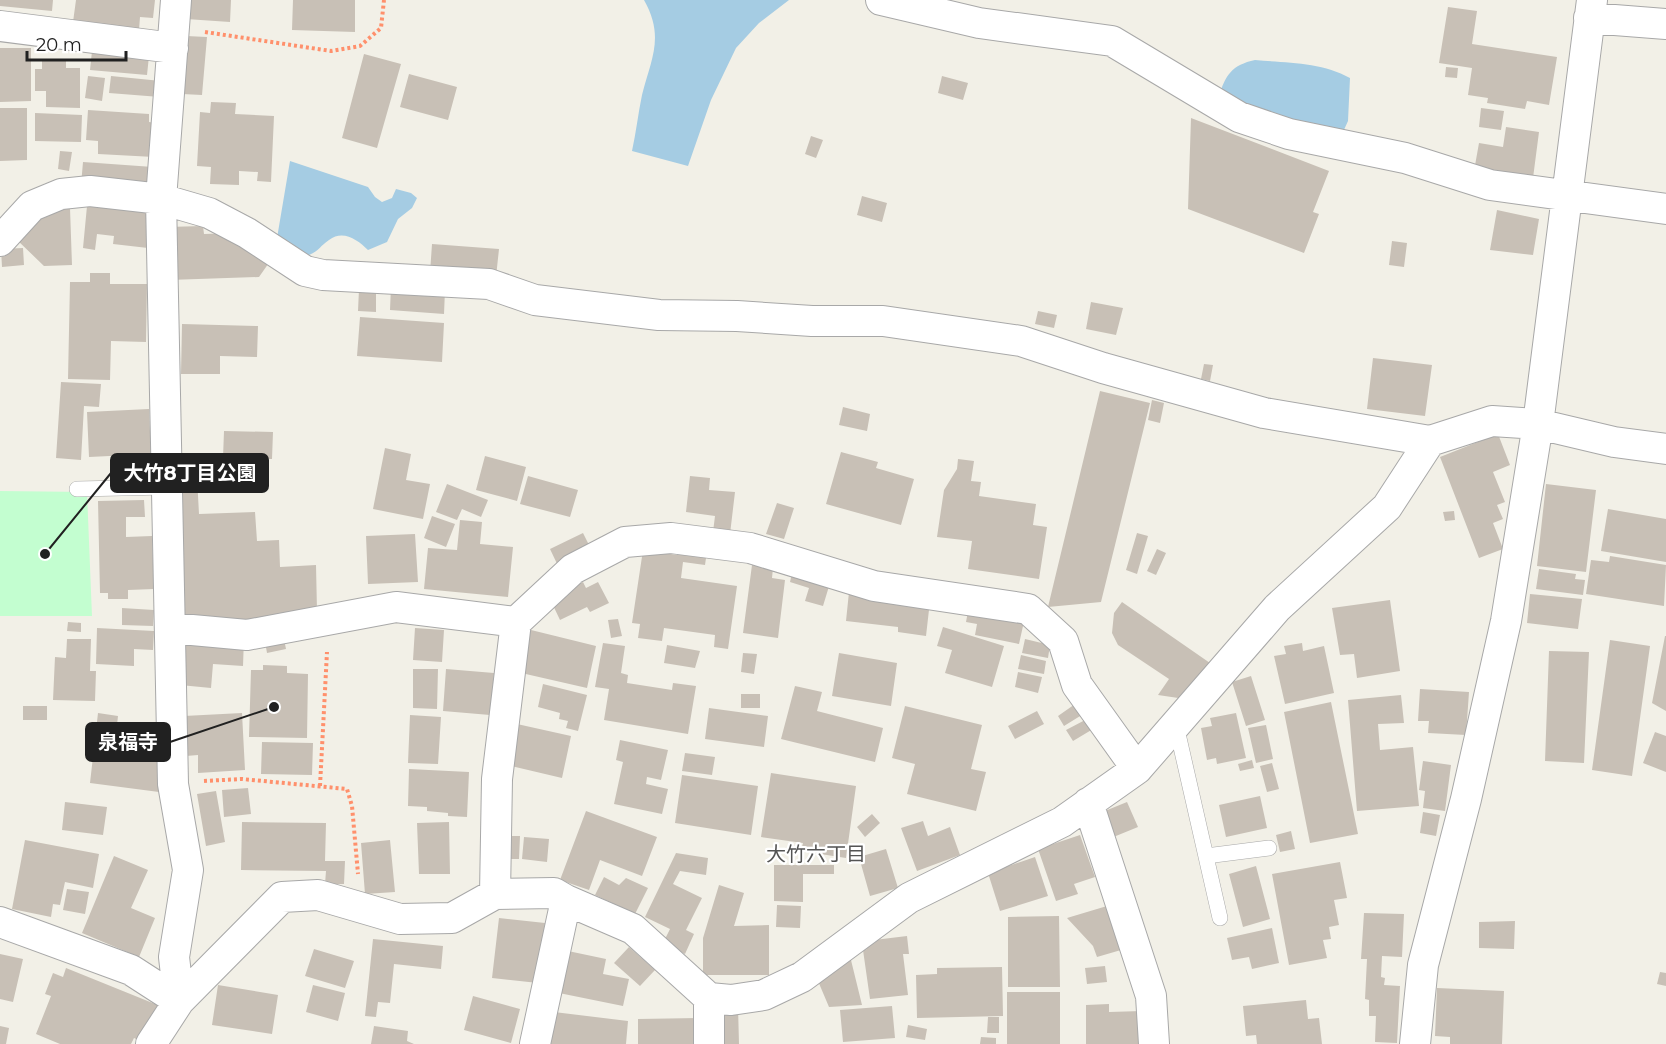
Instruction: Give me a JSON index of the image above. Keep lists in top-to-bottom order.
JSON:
{
  "districts": ["大竹六丁目"],
  "places": ["大竹8丁目公園", "泉福寺"],
  "scale_bar": "20 m"
}
